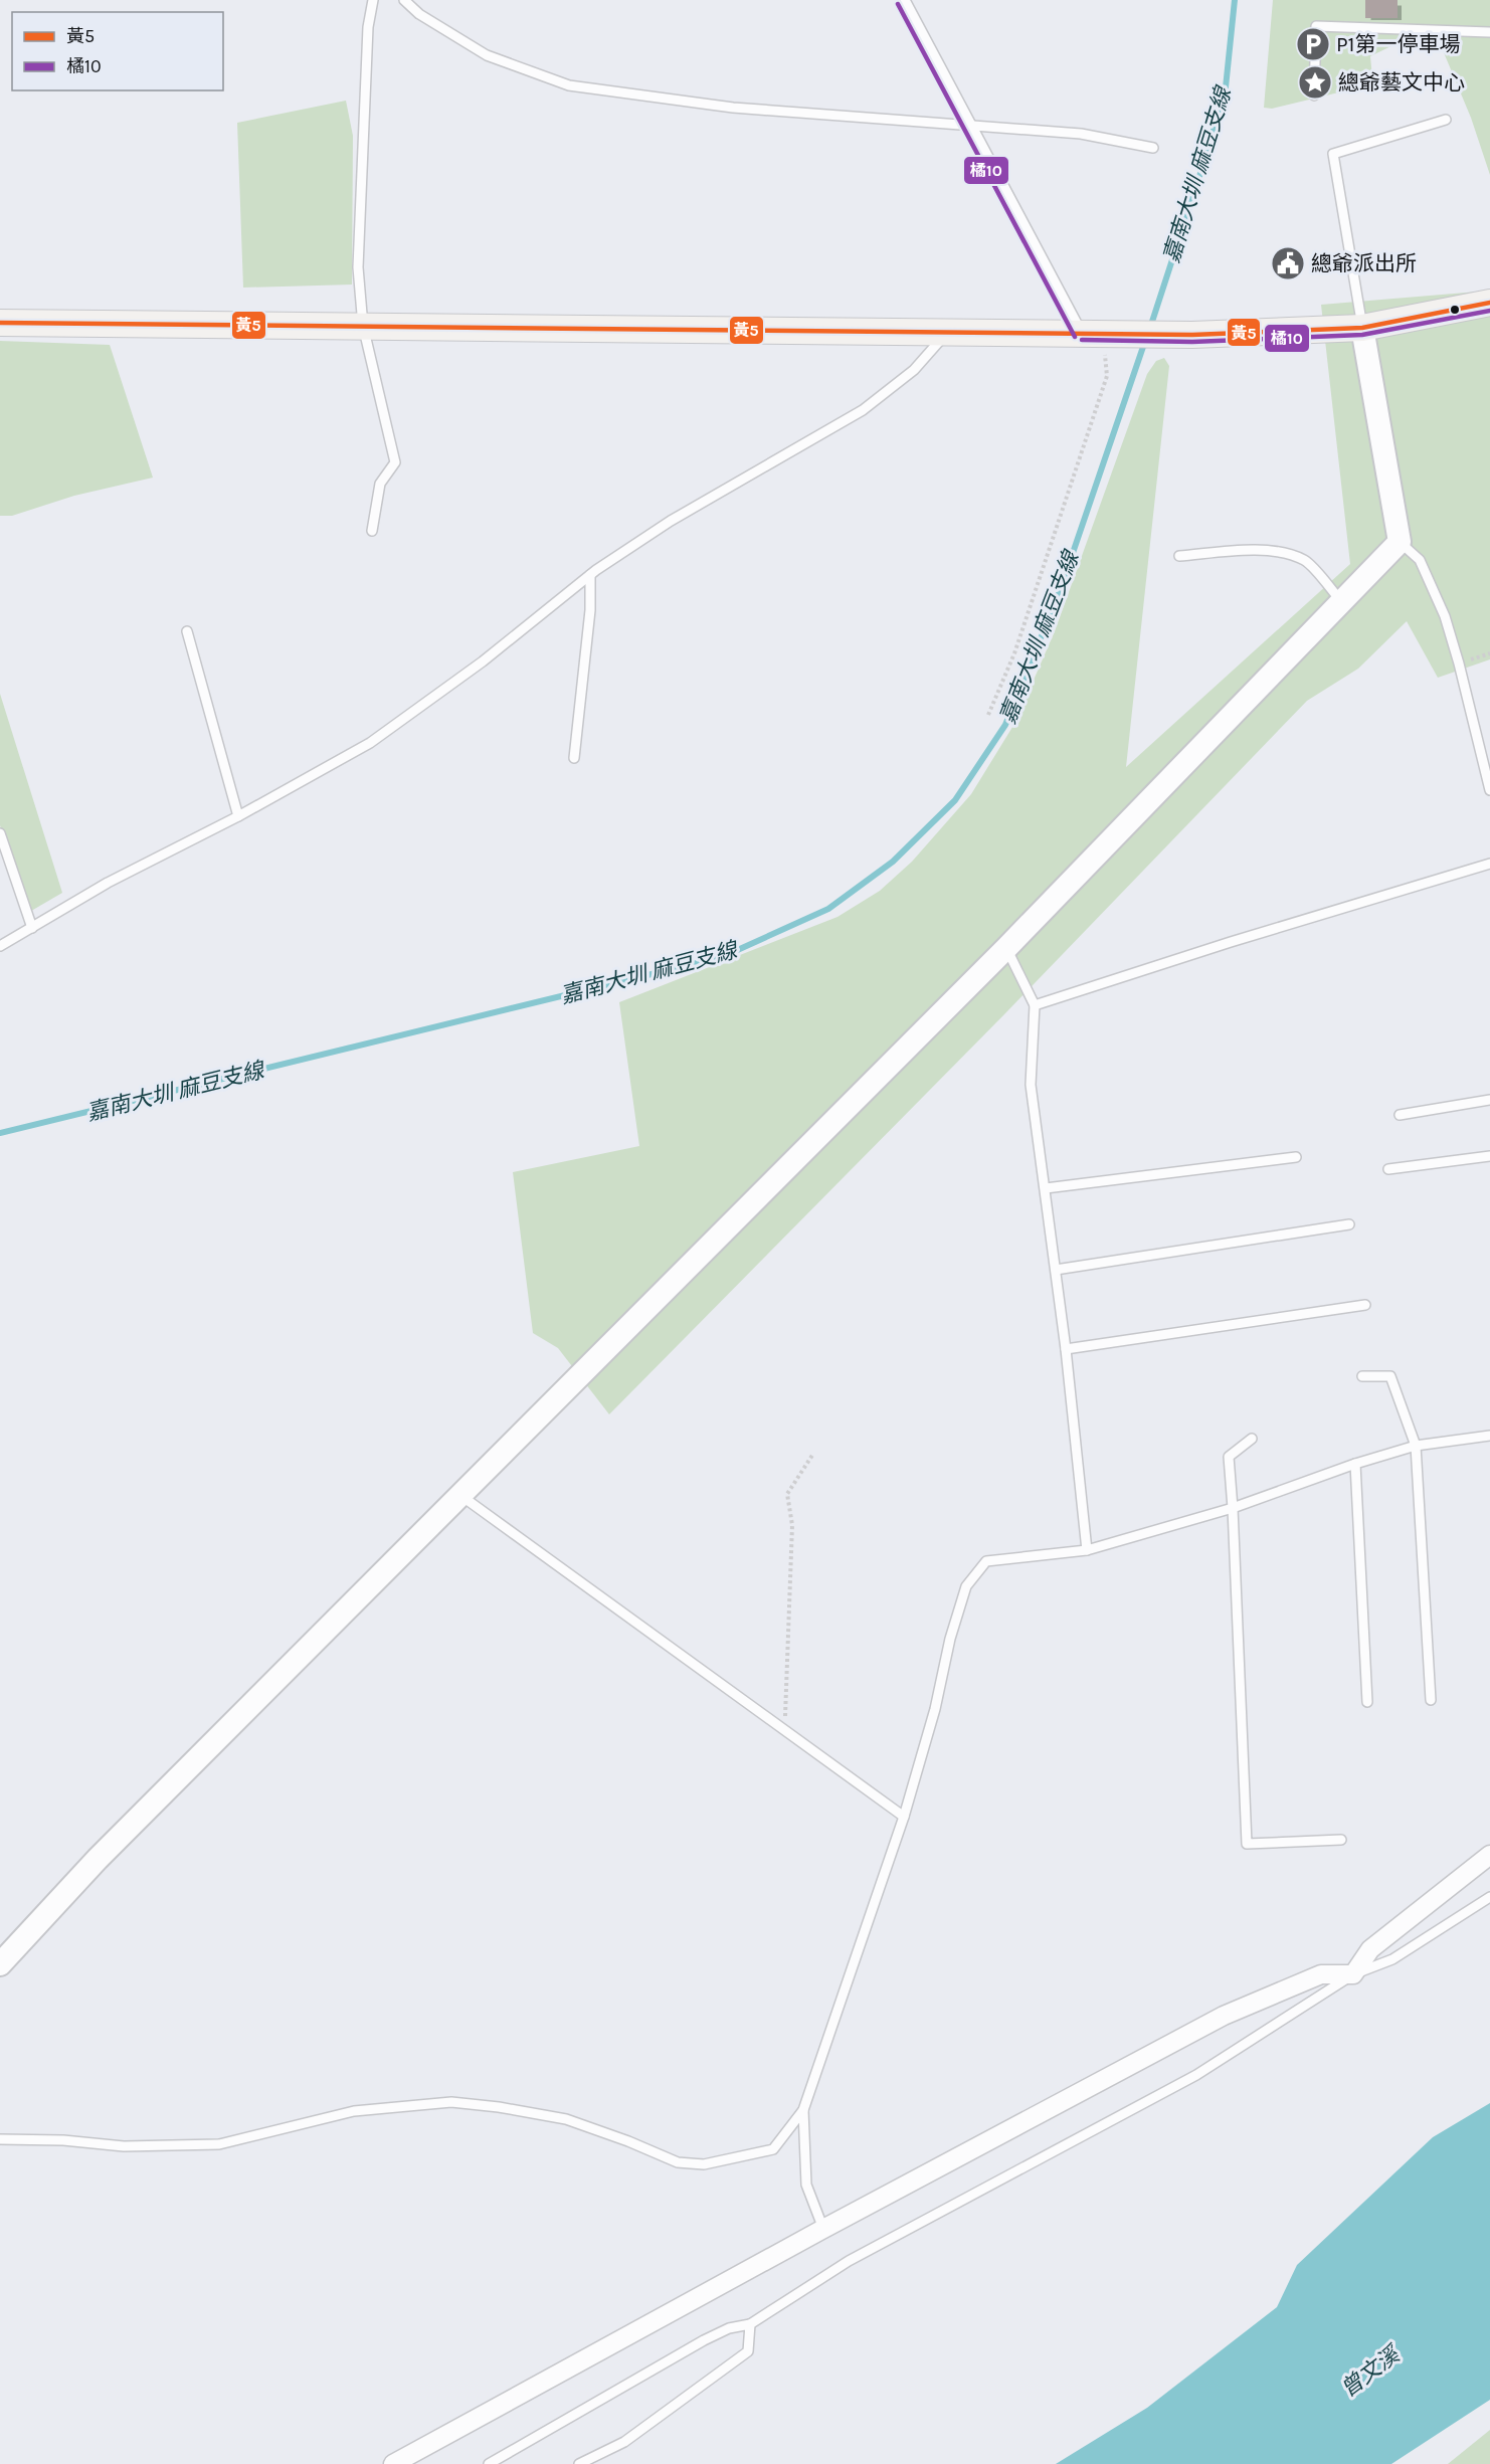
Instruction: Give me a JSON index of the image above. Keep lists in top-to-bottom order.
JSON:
{
  "water": ["嘉南大圳 麻豆支線", "曾文溪"],
  "places": {
    "parking": ["P1第一停車場"],
    "place": ["總爺藝文中心"],
    "public building": ["總爺派出所"]
  },
  "lines": ["transit line 橘10", "transit line 黃5"],
  "legend": ["黃5", "橘10"]
}
